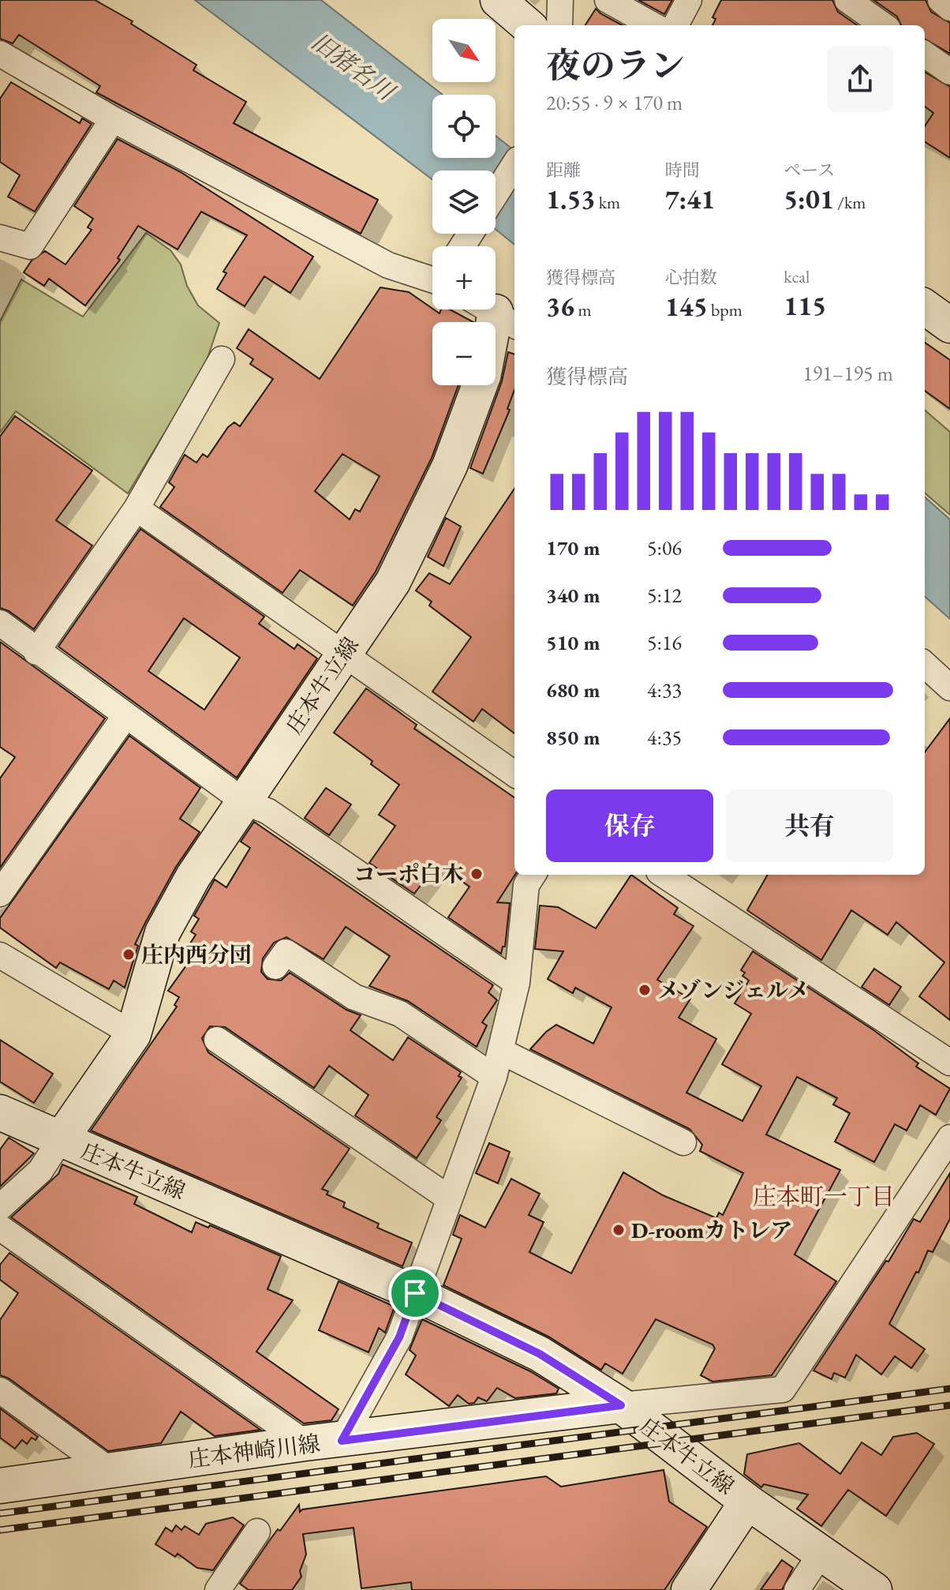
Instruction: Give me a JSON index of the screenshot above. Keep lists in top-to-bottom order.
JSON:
{
  "streets": {
    "main road": ["庄本牛立線", "庄本神崎川線"]
  },
  "crossings": [
    ["庄本牛立線", "庄本神崎川線"]
  ],
  "districts": ["庄本町一丁目"],
  "water": ["旧猪名川"],
  "places": [
    "コーポ白木",
    "庄内西分団",
    "メゾンジェルメ",
    "D-roomカトレア"
  ],
  "north": "bottom right",
  "page": {
    "map_buttons": ["+", "−"],
    "heading": ["夜のラン", "20:55 · 9 × 170 m"],
    "stats": [
      ["距離", "1.53 km"],
      ["時間", "7:41"],
      ["ペース", "5:01 /km"],
      ["獲得標高", "36 m"],
      ["心拍数", "145 bpm"],
      ["kcal", "115"]
    ],
    "chart": ["獲得標高", "191–195 m"],
    "list": [
      {
        "name": "170 m",
        "note": "5:06"
      },
      {
        "name": "340 m",
        "note": "5:12"
      },
      {
        "name": "510 m",
        "note": "5:16"
      },
      {
        "name": "680 m",
        "note": "4:33"
      },
      {
        "name": "850 m",
        "note": "4:35"
      }
    ],
    "buttons": ["保存", "共有"]
  }
}
